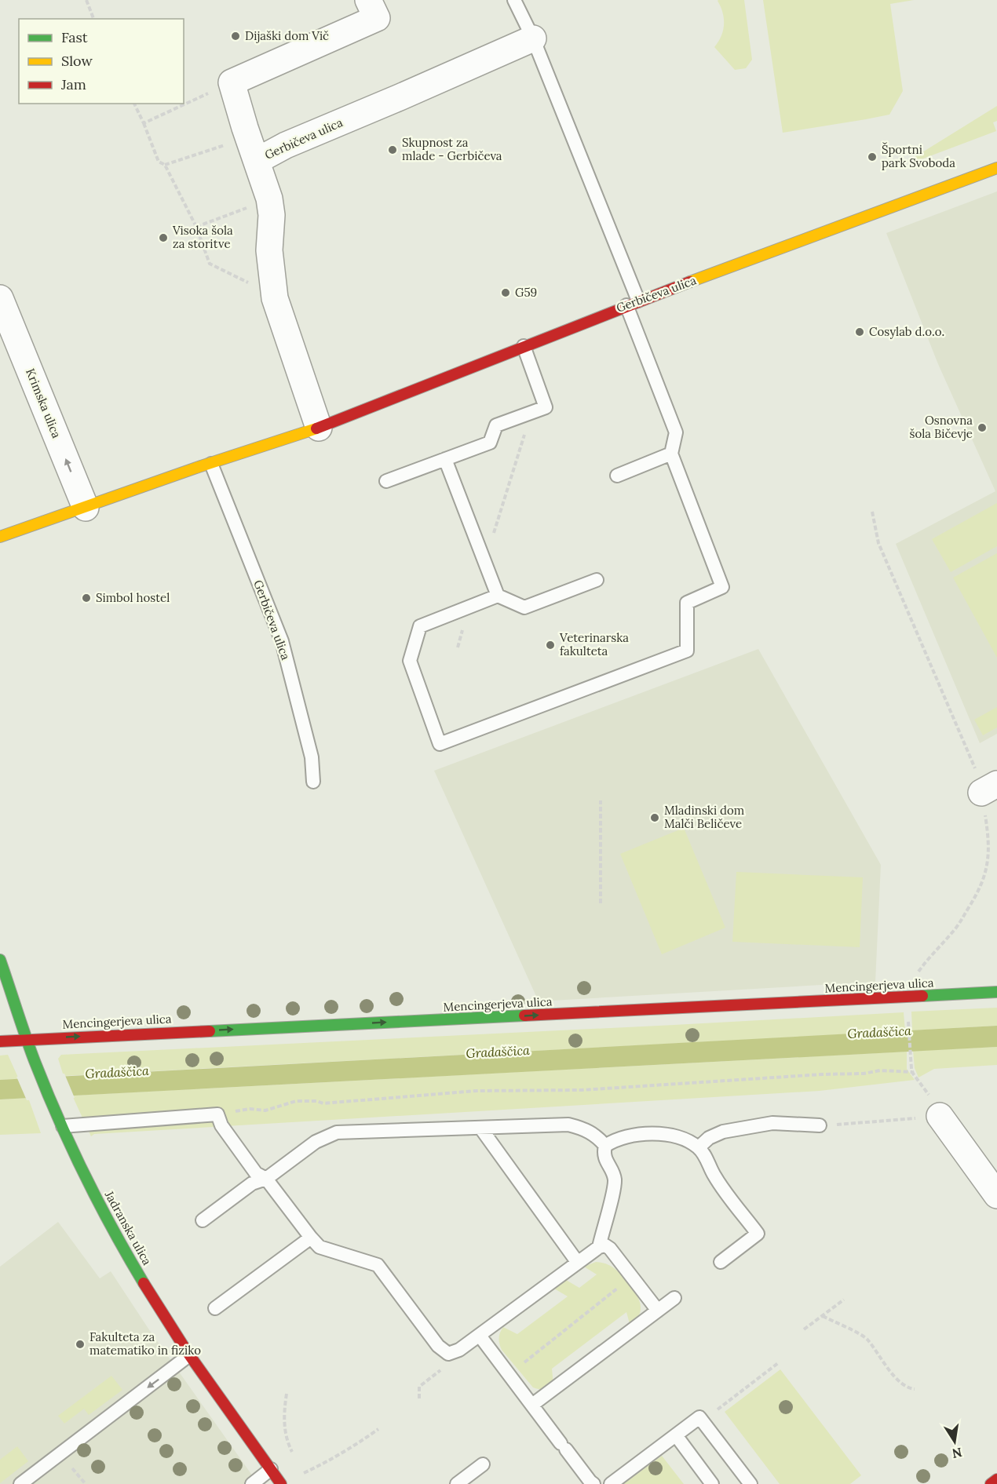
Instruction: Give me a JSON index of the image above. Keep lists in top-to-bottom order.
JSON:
{
  "streets": {
    "street": [
      "Gerbičeva ulica",
      "Krimska ulica",
      "Mencingerjeva ulica",
      "Jadranska ulica"
    ]
  },
  "crossings": [
    ["Gerbičeva ulica", "Krimska ulica"],
    ["Mencingerjeva ulica", "Jadranska ulica"]
  ],
  "one_way": ["Krimska ulica", "Mencingerjeva ulica"],
  "water": ["Gradaščica"],
  "places": [
    "Dijaški dom Vič",
    "Skupnost za mlade - Gerbičeva",
    "Športni park Svoboda",
    "Visoka šola za storitve",
    "G59",
    "Cosylab d.o.o.",
    "Osnovna šola Bičevje",
    "Simbol hostel",
    "Veterinarska fakulteta",
    "Mladinski dom Malči Beličeve",
    "Fakulteta za matematiko in fiziko"
  ],
  "legend": ["Fast", "Slow", "Jam"],
  "north": "bottom"
}
